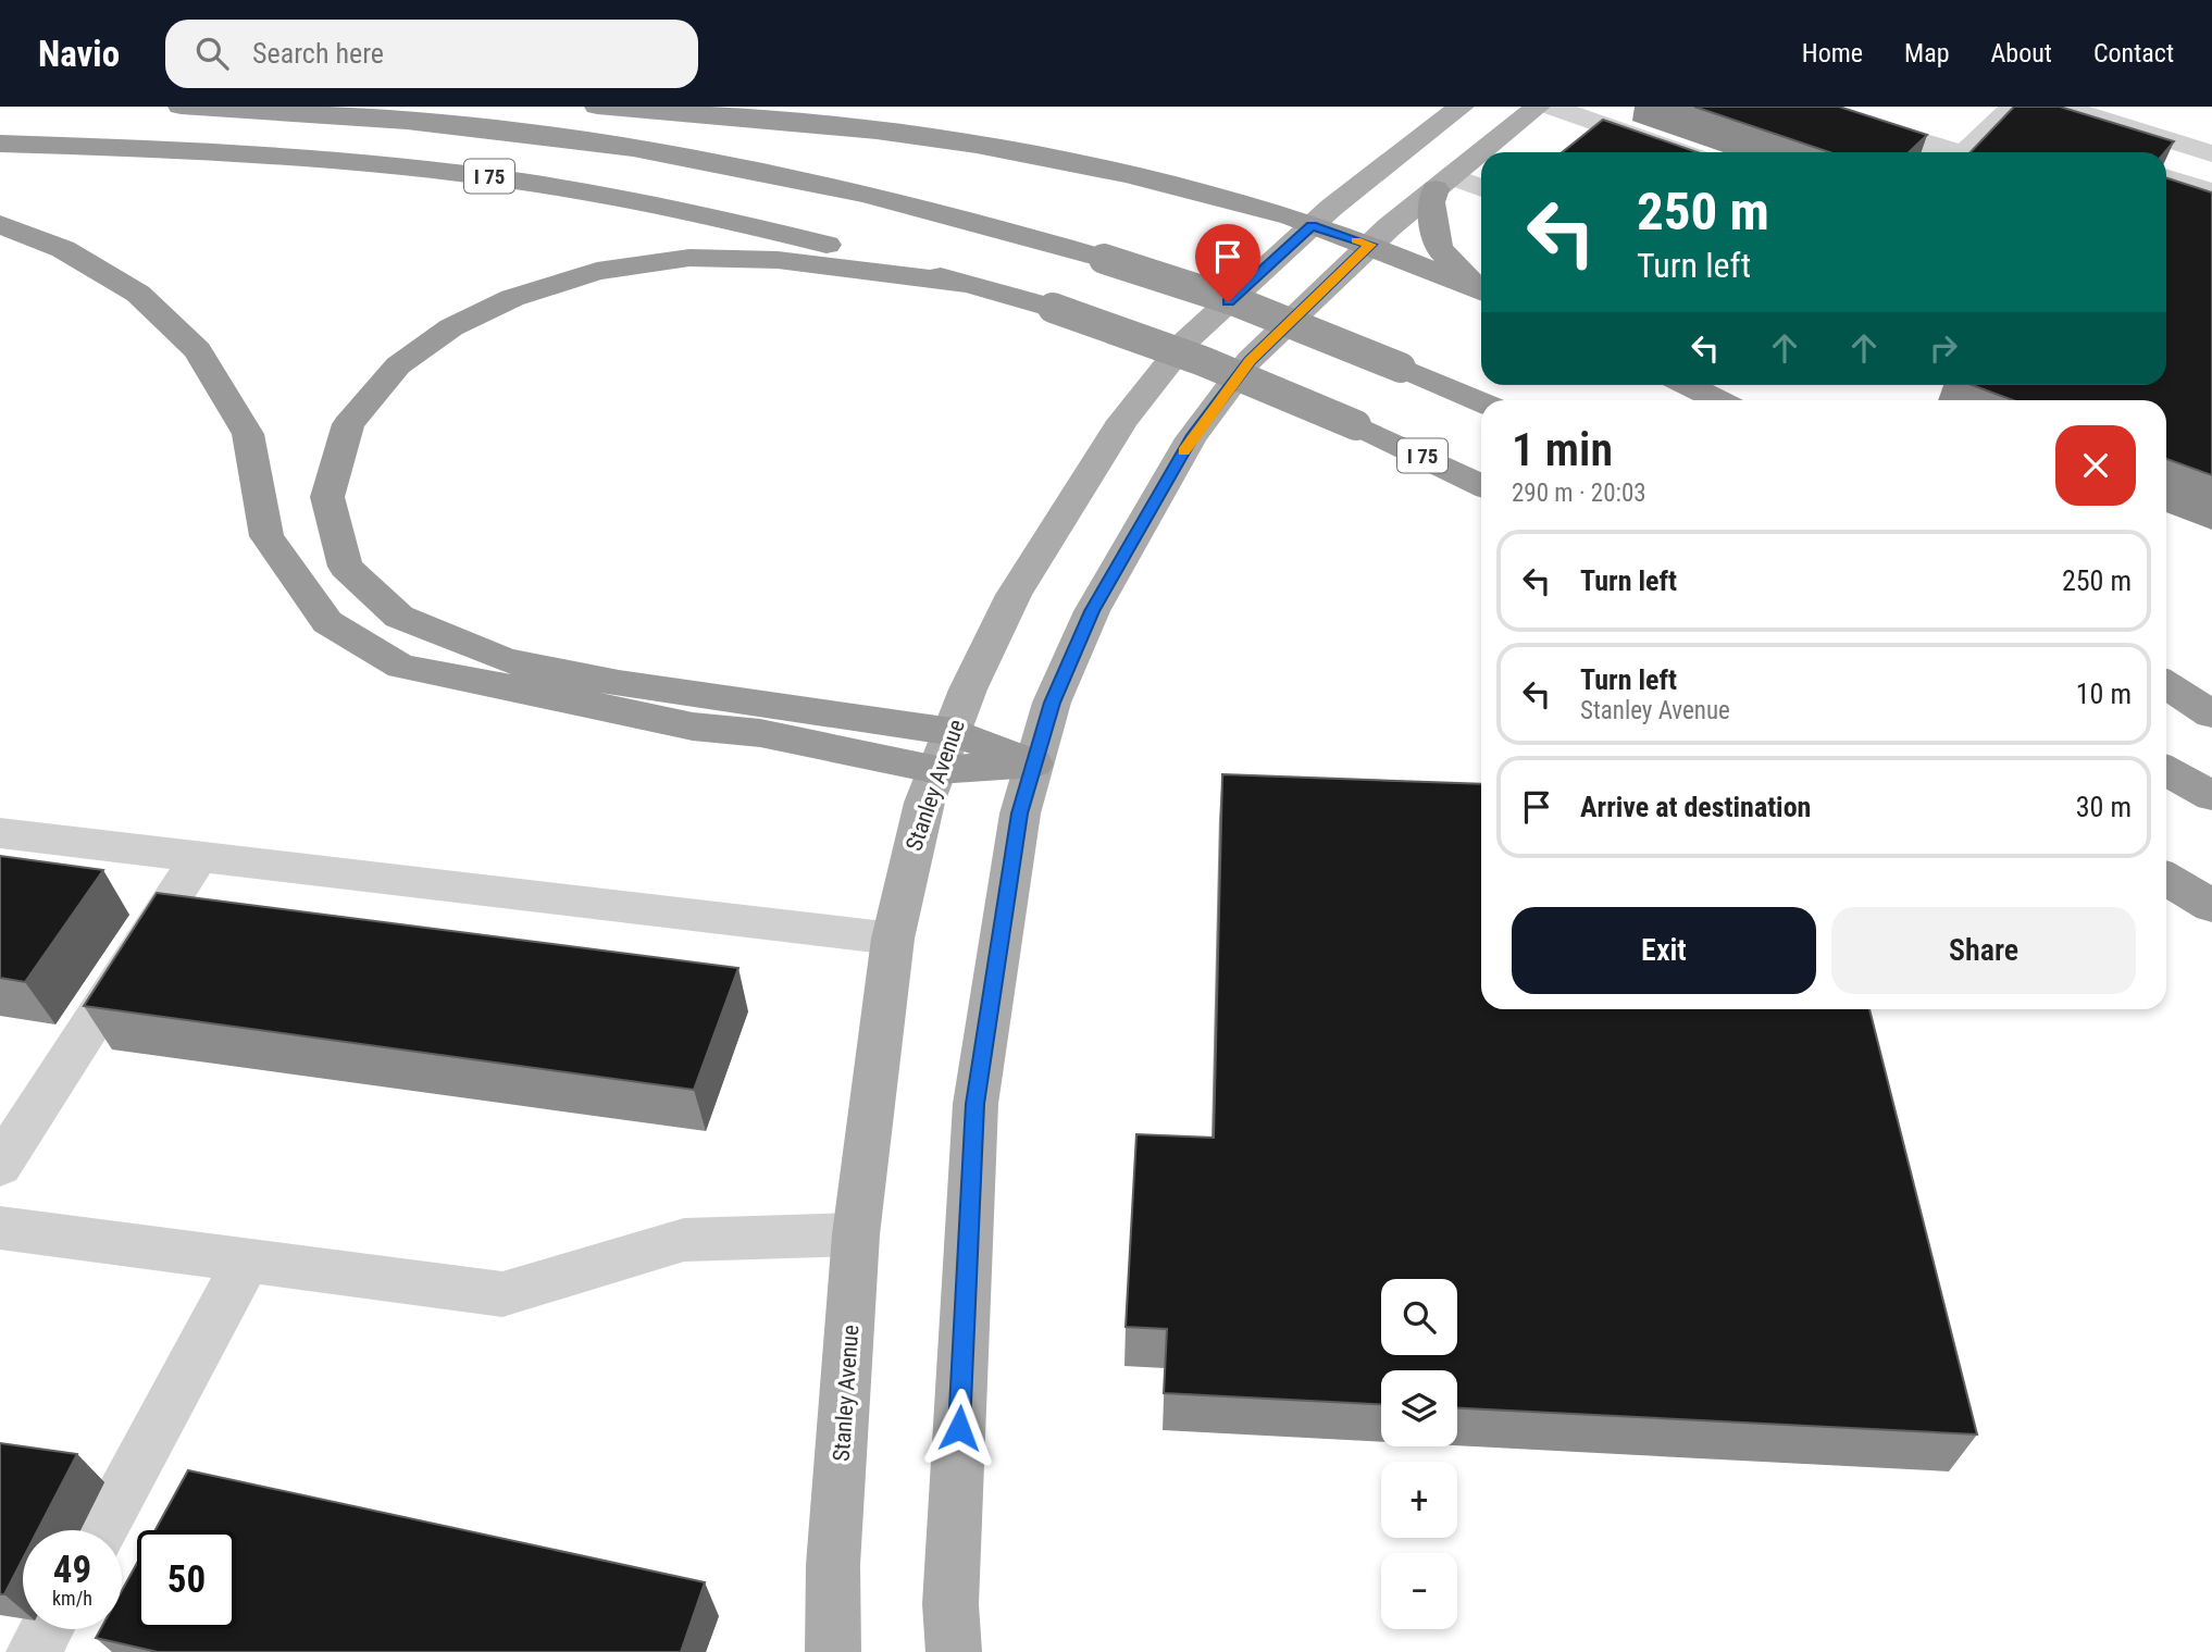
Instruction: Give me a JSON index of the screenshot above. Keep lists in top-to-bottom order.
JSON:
{
  "streets": {
    "highway": ["I 75"],
    "main road": ["Stanley Avenue"]
  },
  "page": {
    "header": "Navio",
    "search": "Search here",
    "nav": [
      "Home",
      "Map",
      "About",
      "Contact"
    ],
    "turn": ["250 m", "Turn left"],
    "heading": ["1 min", "290 m · 20:03"],
    "list": [
      {
        "name": "Turn left",
        "value": "250 m"
      },
      {
        "name": "Turn left",
        "note": "Stanley Avenue",
        "value": "10 m"
      },
      {
        "name": "Arrive at destination",
        "value": "30 m"
      }
    ],
    "buttons": ["Exit", "Share"],
    "map_buttons": ["+", "−"],
    "speed": "49 km/h",
    "limit": "50"
  }
}
